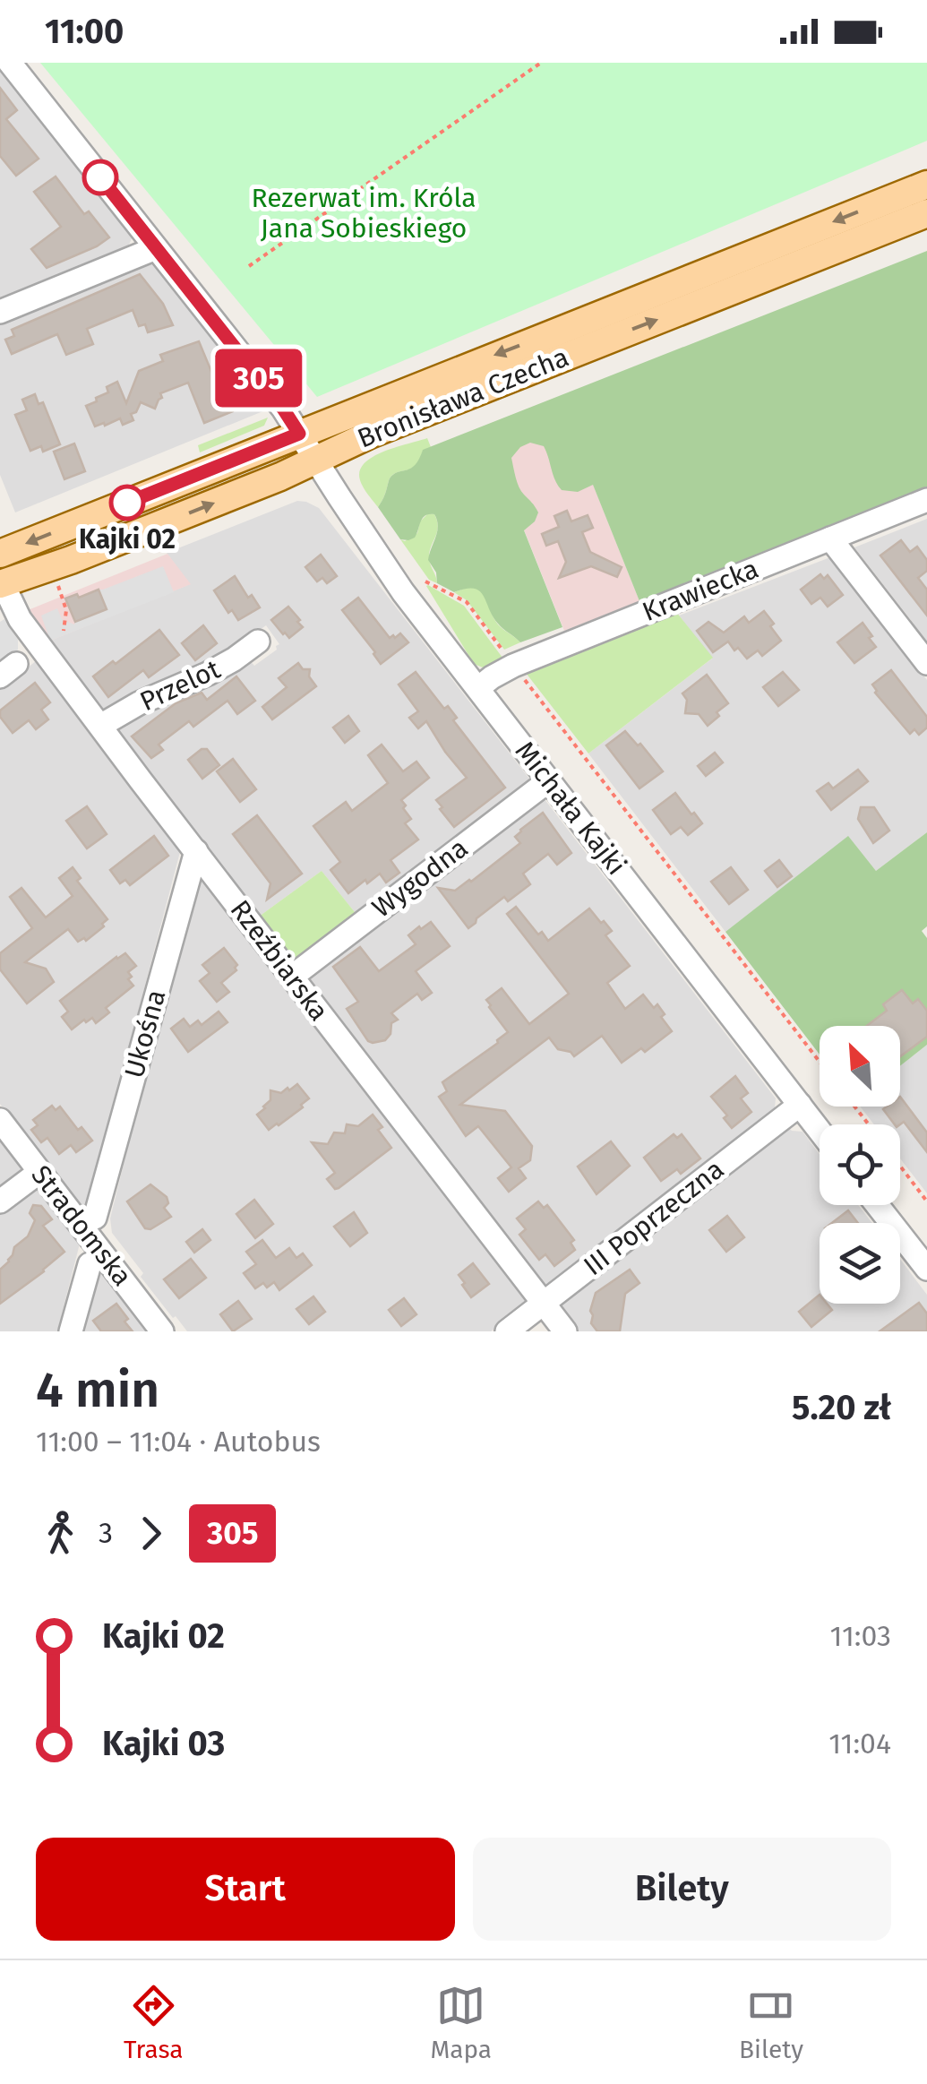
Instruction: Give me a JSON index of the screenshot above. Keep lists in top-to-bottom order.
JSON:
{
  "streets": {
    "main road": ["Bronisława Czecha"],
    "street": [
      "Krawiecka",
      "Przelot",
      "Michała Kajki",
      "Wygodna",
      "Rzeźbiarska",
      "Ukośna",
      "III Poprzeczna",
      "Stradomska"
    ]
  },
  "crossings": [
    ["Bronisława Czecha", "Michała Kajki"],
    ["Bronisława Czecha", "Rzeźbiarska"],
    ["Krawiecka", "Michała Kajki"],
    ["Przelot", "Rzeźbiarska"],
    ["Michała Kajki", "Wygodna"],
    ["Michała Kajki", "III Poprzeczna"],
    ["Wygodna", "Rzeźbiarska"],
    ["Rzeźbiarska", "Ukośna"],
    ["Rzeźbiarska", "III Poprzeczna"],
    ["Ukośna", "Stradomska"]
  ],
  "parks": ["Rezerwat im. Króla Jana Sobieskiego"],
  "places": ["Kajki 02"],
  "lines": ["bus line 305"],
  "north": "top left",
  "page": {
    "status": "11:00",
    "on_map": "305",
    "heading": ["4 min", "11:00 – 11:04 · Autobus", "5.20 zł"],
    "legs": ["3", "305"],
    "list": [
      {
        "name": "Kajki 02",
        "value": "11:03"
      },
      {
        "name": "Kajki 03",
        "value": "11:04"
      }
    ],
    "buttons": ["Start", "Bilety"],
    "tabs": ["Trasa", "Mapa", "Bilety"]
  }
}
